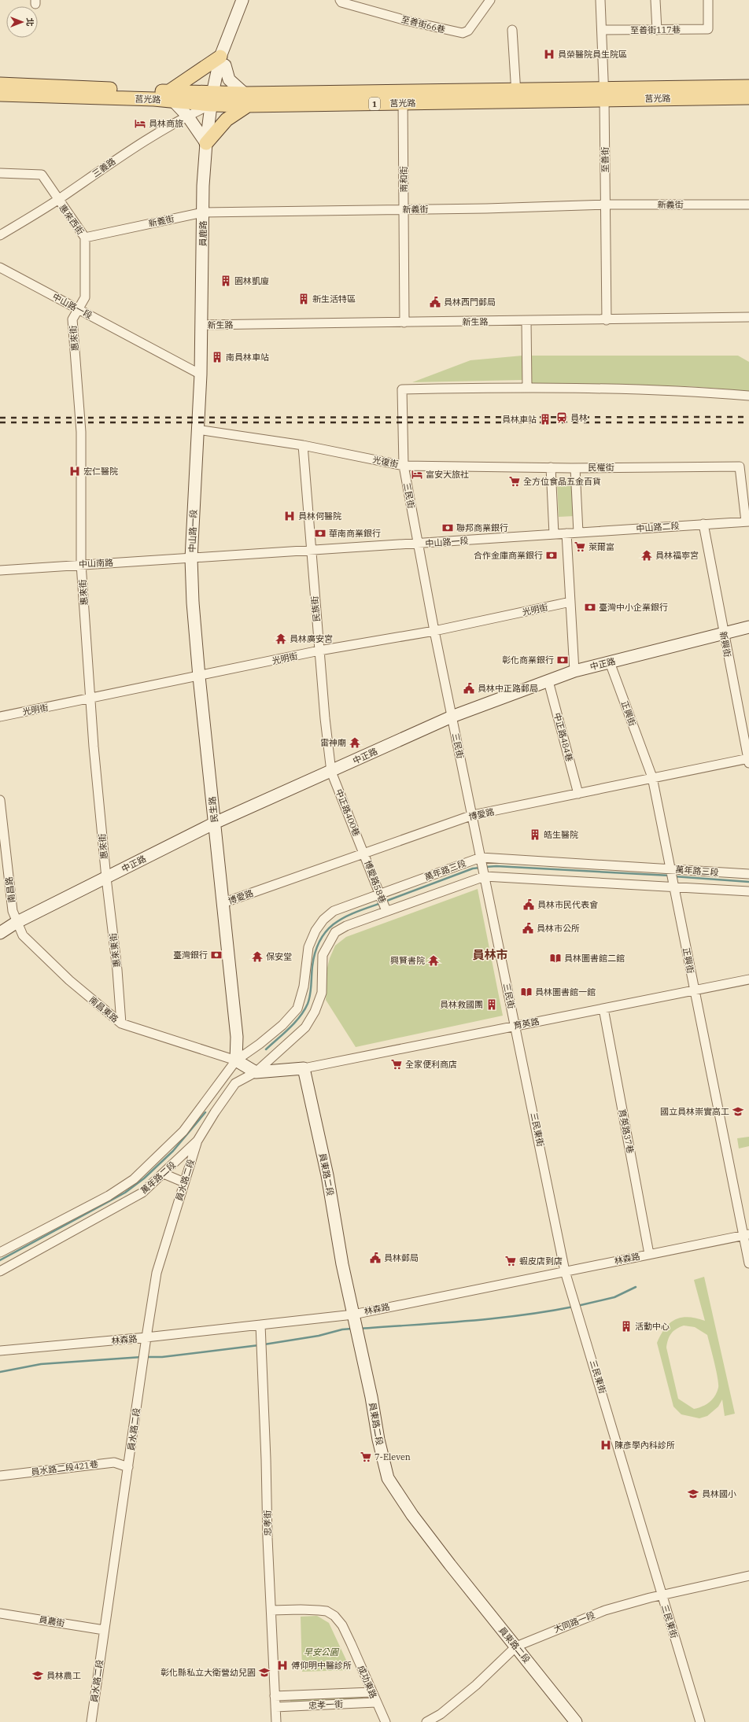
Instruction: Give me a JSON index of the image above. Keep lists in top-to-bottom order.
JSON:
{
  "streets": {
    "main road": ["莒光路", "1"],
    "street": [
      "至善街66巷",
      "至善街117巷",
      "至善街",
      "三義路",
      "南和街",
      "新義街",
      "惠來西街",
      "員鹿路",
      "中山路一段",
      "新生路",
      "惠來街",
      "光復街",
      "民權街",
      "三民街",
      "中山路二段",
      "中山南路",
      "民族街",
      "光明街",
      "新興街",
      "中正路",
      "正興街",
      "中正路484巷",
      "民生路",
      "中正路400巷",
      "博愛路",
      "萬年路三段",
      "博愛路58巷",
      "南昌路",
      "惠來東街",
      "南昌東路",
      "育英路",
      "三民東街",
      "育英路37巷",
      "員東路二段",
      "萬年路二段",
      "員水路二段",
      "林森路",
      "員水路二段421巷",
      "忠孝街",
      "員農街",
      "大同路一段",
      "成功東路",
      "忠孝一街"
    ]
  },
  "crossings": [
    ["至善街117巷", "至善街"],
    ["莒光路", "至善街"],
    ["莒光路", "三義路"],
    ["莒光路", "南和街"],
    ["莒光路", "員鹿路"],
    ["至善街", "新義街"],
    ["至善街", "新生路"],
    ["三義路", "惠來西街"],
    ["三義路", "員鹿路"],
    ["南和街", "新義街"],
    ["南和街", "新生路"],
    ["新義街", "惠來西街"],
    ["新義街", "員鹿路"],
    ["惠來西街", "中山路一段"],
    ["惠來西街", "惠來街"],
    ["員鹿路", "中山路一段"],
    ["員鹿路", "新生路"],
    ["中山路一段", "惠來街"],
    ["中山路一段", "光復街"],
    ["中山路一段", "三民街"],
    ["中山路一段", "中山路二段"],
    ["中山路一段", "中山南路"],
    ["中山路一段", "民族街"],
    ["中山路一段", "民生路"],
    ["惠來街", "中山南路"],
    ["惠來街", "光明街"],
    ["惠來街", "中正路"],
    ["惠來街", "惠來東街"],
    ["光復街", "民權街"],
    ["光復街", "三民街"],
    ["光復街", "民族街"],
    ["民權街", "中山路二段"],
    ["三民街", "光明街"],
    ["三民街", "中正路"],
    ["三民街", "博愛路"],
    ["三民街", "萬年路三段"],
    ["三民街", "育英路"],
    ["三民街", "三民東街"],
    ["中山路二段", "新興街"],
    ["中山南路", "民生路"],
    ["民族街", "光明街"],
    ["民族街", "中正路"],
    ["民族街", "中正路400巷"],
    ["光明街", "民生路"],
    ["新興街", "中正路"],
    ["新興街", "博愛路"],
    ["中正路", "正興街"],
    ["中正路", "中正路484巷"],
    ["中正路", "民生路"],
    ["中正路", "中正路400巷"],
    ["中正路", "南昌路"],
    ["中正路", "惠來東街"],
    ["中正路", "南昌東路"],
    ["正興街", "博愛路"],
    ["正興街", "萬年路三段"],
    ["正興街", "育英路"],
    ["正興街", "林森路"],
    ["中正路484巷", "博愛路"],
    ["民生路", "博愛路"],
    ["民生路", "萬年路三段"],
    ["民生路", "南昌東路"],
    ["民生路", "萬年路二段"],
    ["中正路400巷", "博愛路"],
    ["中正路400巷", "博愛路58巷"],
    ["博愛路", "博愛路58巷"],
    ["萬年路三段", "博愛路58巷"],
    ["萬年路三段", "南昌東路"],
    ["萬年路三段", "萬年路二段"],
    ["南昌路", "南昌東路"],
    ["惠來東街", "南昌東路"],
    ["南昌東路", "萬年路二段"],
    ["育英路", "三民東街"],
    ["育英路", "育英路37巷"],
    ["育英路", "員東路二段"],
    ["三民東街", "林森路"],
    ["三民東街", "大同路一段"],
    ["育英路37巷", "林森路"],
    ["員東路二段", "林森路"],
    ["員東路二段", "大同路一段"],
    ["萬年路二段", "員水路二段"],
    ["員水路二段", "林森路"],
    ["員水路二段", "員水路二段421巷"],
    ["員水路二段", "員農街"],
    ["林森路", "忠孝街"],
    ["忠孝街", "成功東路"],
    ["忠孝街", "忠孝一街"],
    ["成功東路", "忠孝一街"]
  ],
  "districts": ["員林市"],
  "parks": ["早安公園"],
  "places": {
    "hospital": [
      "員榮醫院員生院區",
      "宏仁醫院",
      "員林何醫院",
      "陳彥學內科診所",
      "傅仰明中醫診所"
    ],
    "hotel": ["員林商旅", "富安大旅社"],
    "building": [
      "園林凱廈",
      "新生活特區",
      "南員林車站",
      "員林車站",
      "皓生醫院",
      "員林救國團",
      "活動中心"
    ],
    "public building": [
      "員林西門郵局",
      "員林中正路郵局",
      "員林市民代表會",
      "員林市公所",
      "員林郵局"
    ],
    "station": ["員林"],
    "supermarket": [
      "全方位食品五金百貨",
      "萊爾富",
      "全家便利商店",
      "蝦皮店到店",
      "7-Eleven"
    ],
    "bank": [
      "聯邦商業銀行",
      "華南商業銀行",
      "合作金庫商業銀行",
      "臺灣中小企業銀行",
      "彰化商業銀行",
      "臺灣銀行"
    ],
    "temple": [
      "員林福寧宮",
      "員林廣安宮",
      "雷神廟",
      "保安堂",
      "興賢書院"
    ],
    "library": ["員林圖書館二館", "員林圖書館一館"],
    "school or university": [
      "國立員林崇實高工",
      "員林國小",
      "彰化縣私立大衛營幼兒園",
      "員林農工"
    ]
  },
  "north": "right"
}
